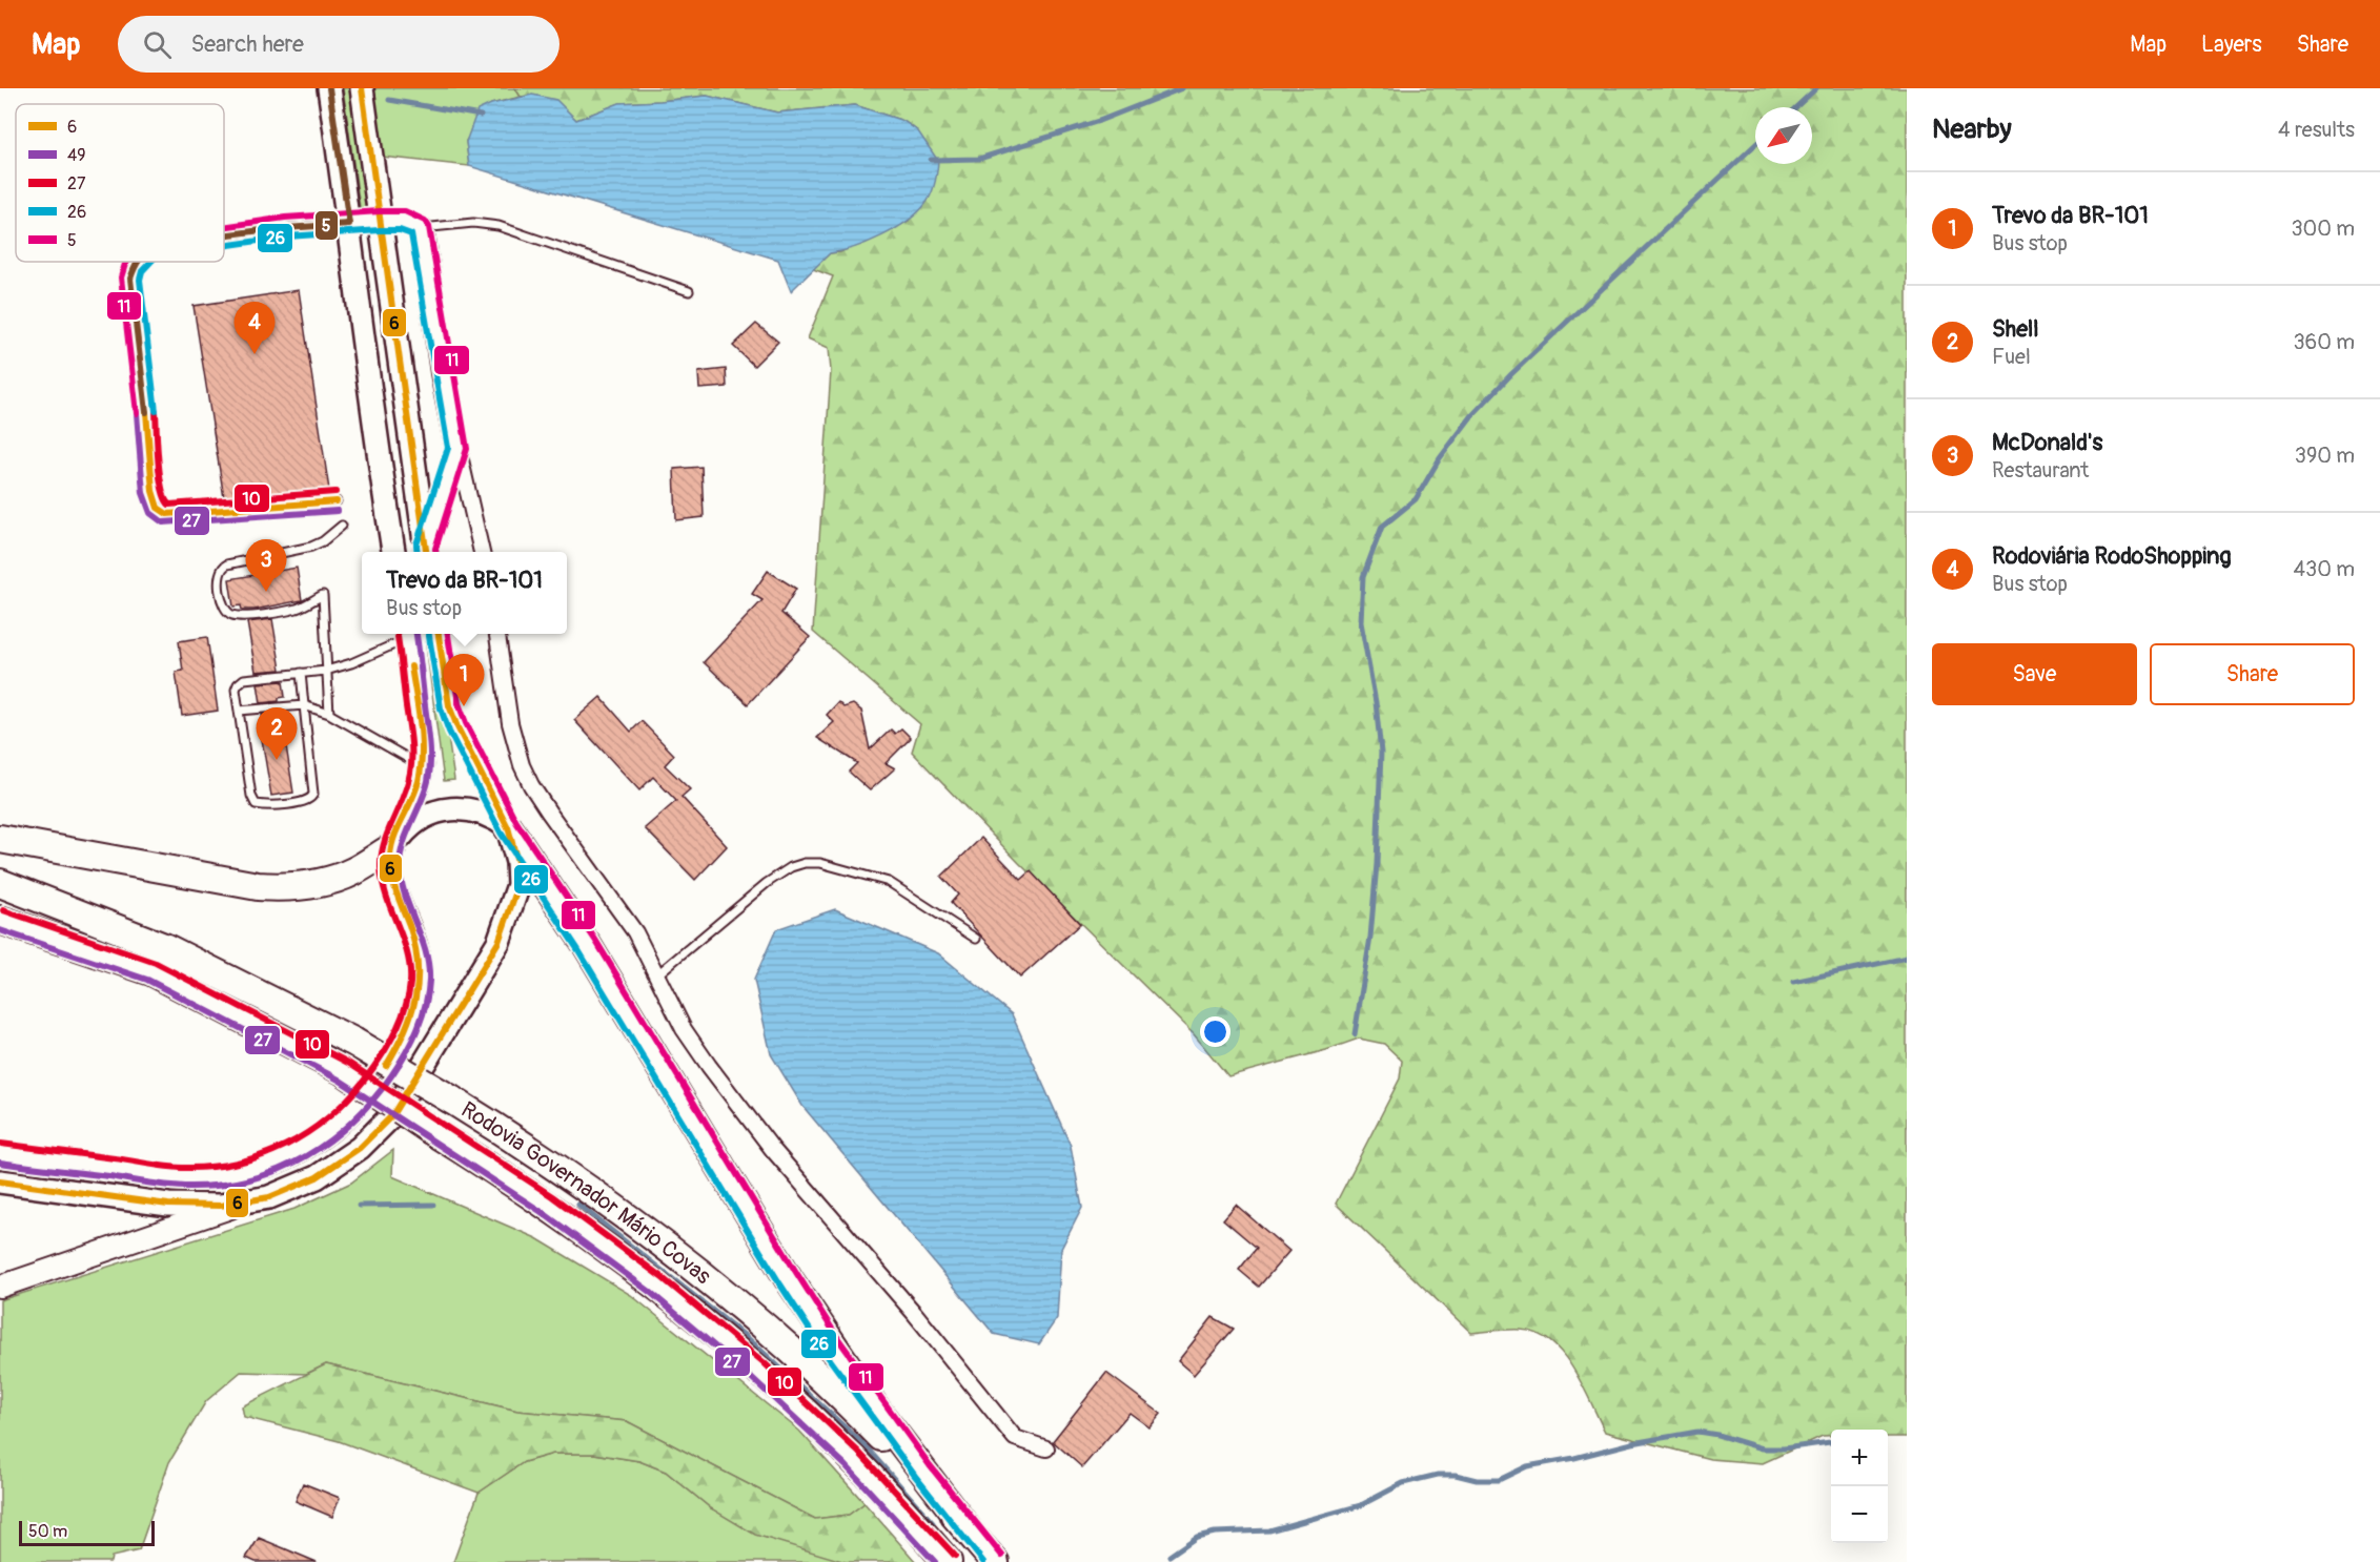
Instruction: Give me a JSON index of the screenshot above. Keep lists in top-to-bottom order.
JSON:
{
  "streets": {
    "highway": ["Rodovia Governador Mário Covas"]
  },
  "lines": [
    "transit line 6",
    "transit line 5",
    "transit line 11",
    "transit line 26",
    "transit line 10",
    "transit line 27"
  ],
  "legend": [
    "6",
    "49",
    "27",
    "26",
    "5"
  ],
  "scale_bar": "50 m",
  "north": "bottom left",
  "page": {
    "header": "Map",
    "search": "Search here",
    "nav": ["Map", "Layers", "Share"],
    "heading": ["Nearby", "4 results"],
    "list": [
      {
        "mark": "1",
        "name": "Trevo da BR-101",
        "note": "Bus stop",
        "value": "300 m"
      },
      {
        "mark": "2",
        "name": "Shell",
        "note": "Fuel",
        "value": "360 m"
      },
      {
        "mark": "3",
        "name": "McDonald's",
        "note": "Restaurant",
        "value": "390 m"
      },
      {
        "mark": "4",
        "name": "Rodoviária RodoShopping",
        "note": "Bus stop",
        "value": "430 m"
      }
    ],
    "pins": [
      "4",
      "3",
      "1",
      "2"
    ],
    "popup": ["Trevo da BR-101", "Bus stop"],
    "buttons": ["Save", "Share"],
    "map_buttons": ["+", "−"],
    "scale": "50 m"
  }
}
